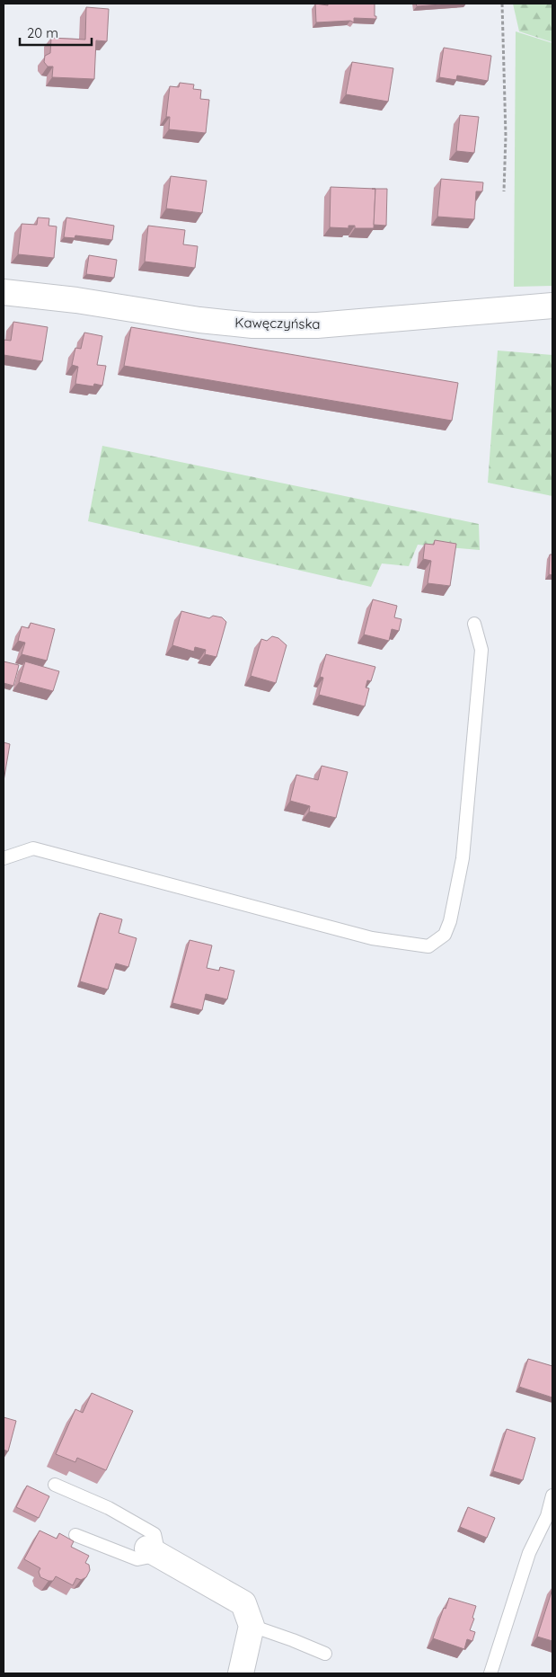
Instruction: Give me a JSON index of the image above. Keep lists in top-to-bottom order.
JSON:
{
  "streets": {
    "street": ["Kawęczyńska"]
  },
  "scale_bar": "20 m"
}
